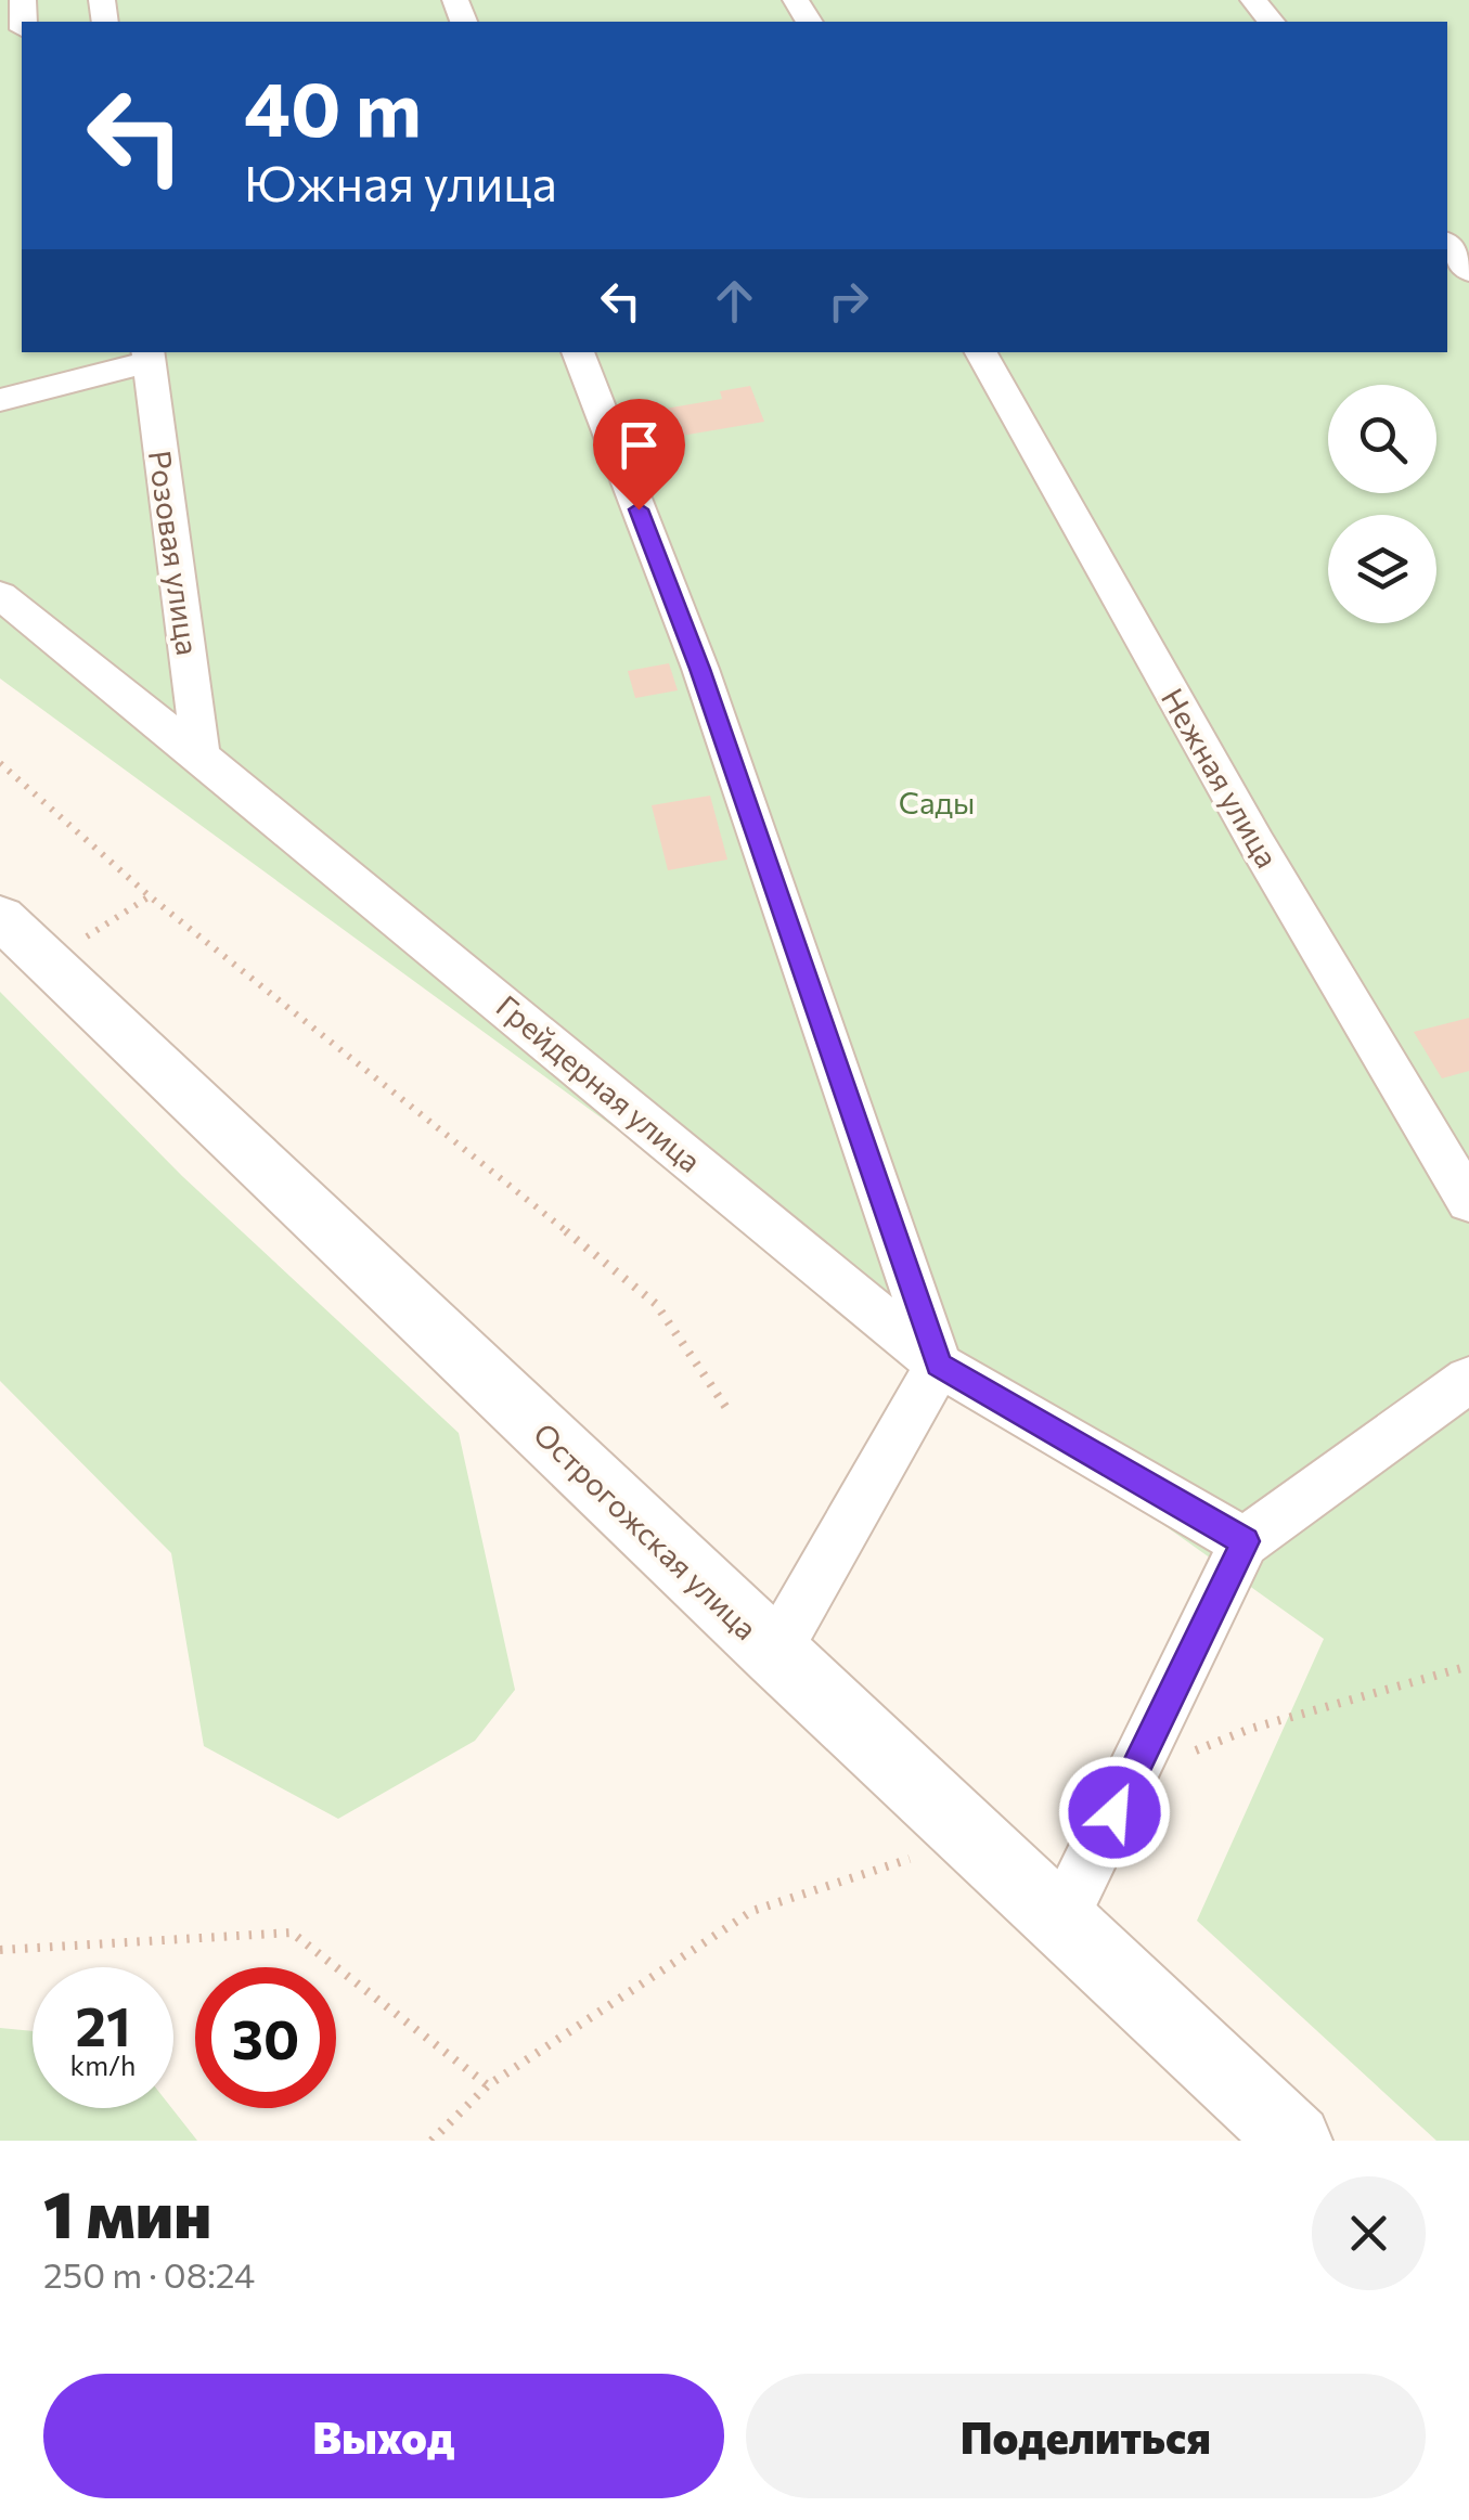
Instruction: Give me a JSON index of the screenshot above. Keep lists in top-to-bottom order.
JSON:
{
  "streets": {
    "street": [
      "Розовая улица",
      "Нежная улица",
      "Грейдерная улица",
      "Острогожская улица"
    ]
  },
  "crossings": [
    ["Розовая улица", "Грейдерная улица"]
  ],
  "parks": ["Сады"],
  "page": {
    "turn": ["40 m", "Южная улица"],
    "speed": "21 km/h",
    "limit": "30",
    "heading": ["1 мин", "250 m · 08:24"],
    "buttons": ["Выход", "Поделиться"]
  }
}
